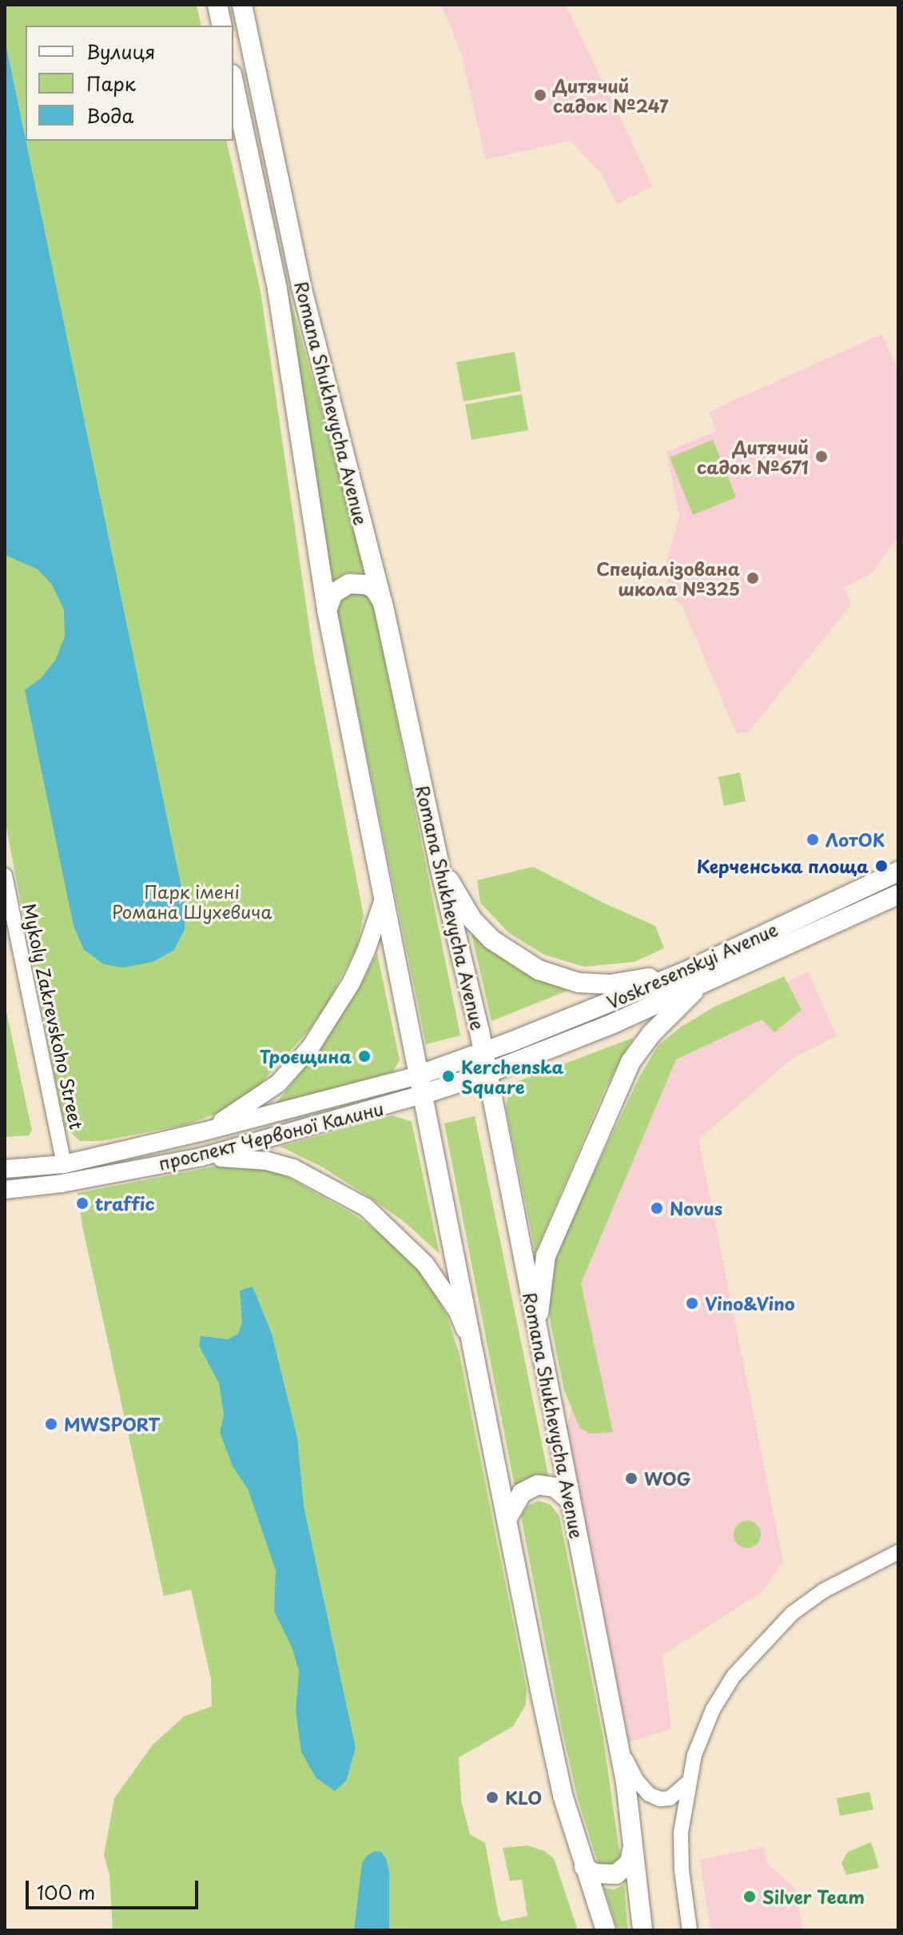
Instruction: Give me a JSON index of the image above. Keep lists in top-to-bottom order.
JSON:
{
  "streets": {
    "main road": ["Romana Shukhevycha Avenue", "Voskresenskyi Avenue", "проспект Червоної Калини"],
    "street": ["Mykoly Zakrevskoho Street"]
  },
  "crossings": [
    ["Romana Shukhevycha Avenue", "Voskresenskyi Avenue"],
    ["Romana Shukhevycha Avenue", "проспект Червоної Калини"],
    ["Mykoly Zakrevskoho Street", "проспект Червоної Калини"]
  ],
  "parks": ["Парк імені Романа Шухевича"],
  "places": [
    "Дитячий садок №247",
    "Дитячий садок №671",
    "Спеціалізована школа №325",
    "ЛотОК",
    "Керченська площа",
    "Троєщина",
    "Kerchenska Square",
    "traffic",
    "Novus",
    "Vino&Vino",
    "MWSPORT",
    "WOG",
    "KLO",
    "Silver Team"
  ],
  "legend": ["Вулиця", "Парк", "Вода"],
  "scale_bar": "100 m"
}
